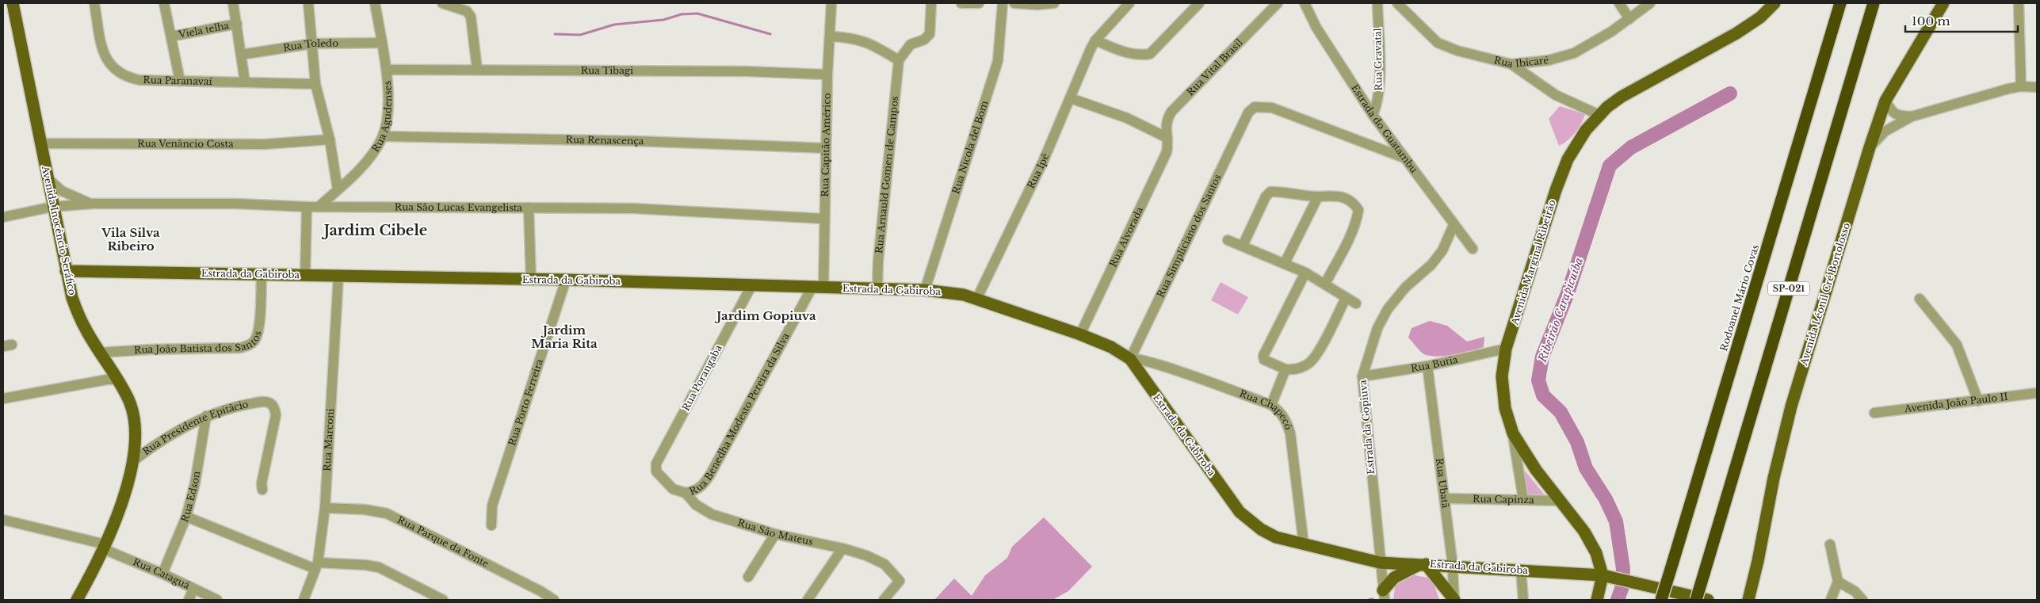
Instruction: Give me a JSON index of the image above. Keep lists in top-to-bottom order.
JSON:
{
  "streets": {
    "highway": ["SP-021", "Rodoanel Mário Covas"],
    "main road": [
      "Avenida Inocêncio Seráfico",
      "Avenida Marginal Ribeirão",
      "Estrada da Gabiroba",
      "Avenida Léonil Cré Bortolosso"
    ],
    "street": [
      "Viela telha",
      "Rua Toledo",
      "Rua Ibicaré",
      "Rua Gravatal",
      "Rua Vital Brasil",
      "Rua Tibagi",
      "Rua Paranavaí",
      "Rua Agudenses",
      "Estrada do Guatambu",
      "Rua Renascença",
      "Rua Venâncio Costa",
      "Rua Capitão Américo",
      "Rua Nicola del Bom",
      "Rua Ipê",
      "Rua Arnauld Gomen de Campos",
      "Rua São Lucas Evangelista",
      "Rua Simpliciano dos Santos",
      "Rua Alvorada",
      "Rua João Batista dos Santos",
      "Rua Butia",
      "Rua Porangaba",
      "Rua Porto Ferreira",
      "Avenida João Paulo II",
      "Rua Benedha Modesto Pereira da Silva",
      "Rua Chapecó",
      "Estrada da Gopiuva",
      "Rua Presidente Epitâcio",
      "Rua Marconi",
      "Rua Ubatã",
      "Rua Edson",
      "Rua Capinza",
      "Rua São Mateus",
      "Rua Parque da Fonte",
      "Rua Cataguá"
    ]
  },
  "crossings": [
    ["Rua Toledo", "Rua Agudenses"],
    ["Rua Gravatal", "Estrada do Guatambu"],
    ["Rua Vital Brasil", "Rua Alvorada"],
    ["Rua Tibagi", "Rua Agudenses"],
    ["Rua Tibagi", "Rua Capitão Américo"],
    ["Rua Agudenses", "Rua Renascença"],
    ["Rua Agudenses", "Rua São Lucas Evangelista"],
    ["Estrada do Guatambu", "Rua Simpliciano dos Santos"],
    ["Estrada do Guatambu", "Estrada da Gopiuva"],
    ["Rua Renascença", "Rua Capitão Américo"],
    ["Rua Venâncio Costa", "Avenida Inocêncio Seráfico"],
    ["Rua Capitão Américo", "Rua São Lucas Evangelista"],
    ["Rua Capitão Américo", "Estrada da Gabiroba"],
    ["Rua Capitão Américo", "Rua Benedha Modesto Pereira da Silva"],
    ["Rua Nicola del Bom", "Estrada da Gabiroba"],
    ["Rua Ipê", "Estrada da Gabiroba"],
    ["Rua Arnauld Gomen de Campos", "Estrada da Gabiroba"],
    ["Rua São Lucas Evangelista", "Avenida Inocêncio Seráfico"],
    ["Avenida Inocêncio Seráfico", "Estrada da Gabiroba"],
    ["Avenida Inocêncio Seráfico", "Rua João Batista dos Santos"],
    ["Avenida Inocêncio Seráfico", "Rua Presidente Epitâcio"],
    ["Avenida Inocêncio Seráfico", "Rua Cataguá"],
    ["Rua Simpliciano dos Santos", "Estrada da Gabiroba"],
    ["Rua Simpliciano dos Santos", "Rua Chapecó"],
    ["Rua Alvorada", "Estrada da Gabiroba"],
    ["Avenida Marginal Ribeirão", "Estrada da Gabiroba"],
    ["Avenida Marginal Ribeirão", "Rua Butia"],
    ["Avenida Marginal Ribeirão", "Rua Capinza"],
    ["Estrada da Gabiroba", "Rua João Batista dos Santos"],
    ["Estrada da Gabiroba", "Rua Porangaba"],
    ["Estrada da Gabiroba", "Rua Porto Ferreira"],
    ["Estrada da Gabiroba", "Rua Benedha Modesto Pereira da Silva"],
    ["Estrada da Gabiroba", "Rua Chapecó"],
    ["Estrada da Gabiroba", "Estrada da Gopiuva"],
    ["Estrada da Gabiroba", "Rua Marconi"],
    ["Estrada da Gabiroba", "Rua Ubatã"],
    ["Rua Butia", "Estrada da Gopiuva"],
    ["Rua Butia", "Rua Ubatã"],
    ["Rua Porangaba", "Rua São Mateus"],
    ["Rua Benedha Modesto Pereira da Silva", "Rua São Mateus"],
    ["Rua Presidente Epitâcio", "Rua Edson"],
    ["Rua Marconi", "Rua Parque da Fonte"],
    ["Rua Ubatã", "Rua Capinza"],
    ["Rua Edson", "Rua Cataguá"]
  ],
  "districts": [
    "Jardim Cibele",
    "Vila Silva Ribeiro",
    "Jardim Gopiuva",
    "Jardim Maria Rita"
  ],
  "water": ["Ribeirão Carapicuíba"],
  "scale_bar": "100 m"
}
